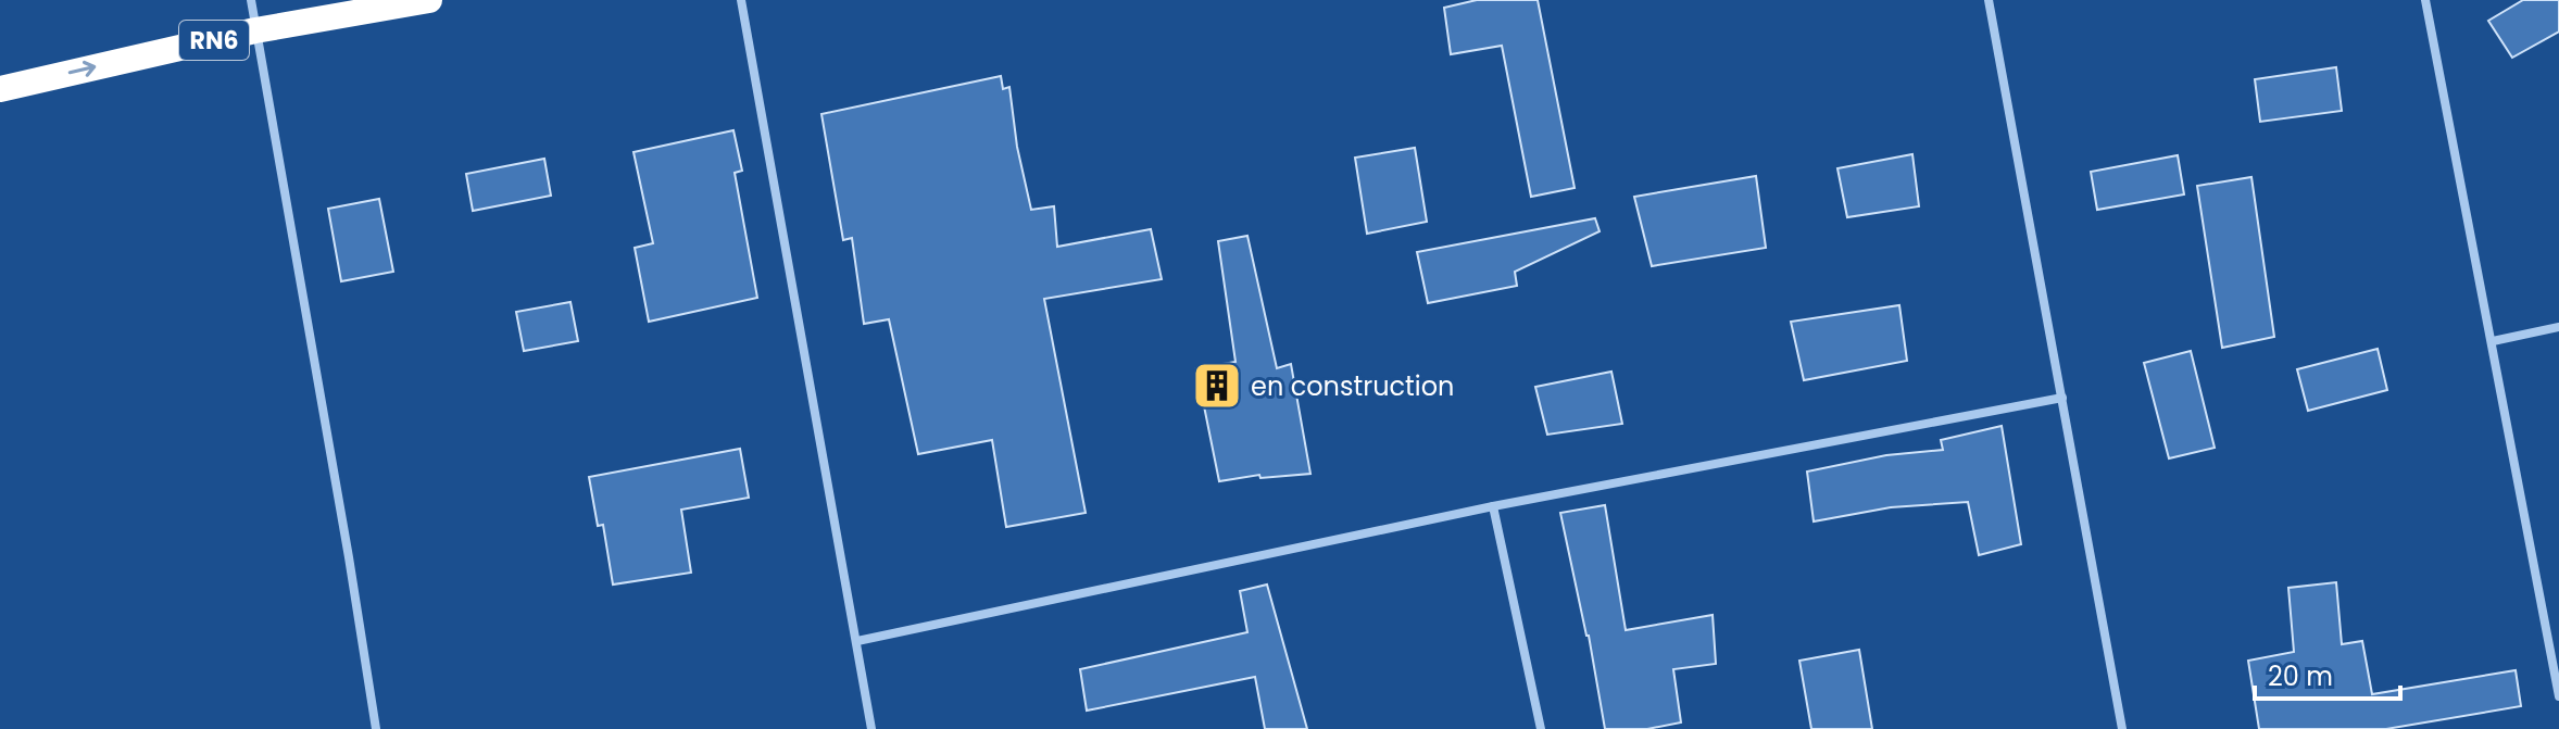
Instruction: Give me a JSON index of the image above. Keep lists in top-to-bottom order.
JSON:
{
  "streets": {
    "highway": ["RN6"]
  },
  "places": {
    "building": ["en construction"]
  },
  "scale_bar": "20 m"
}
